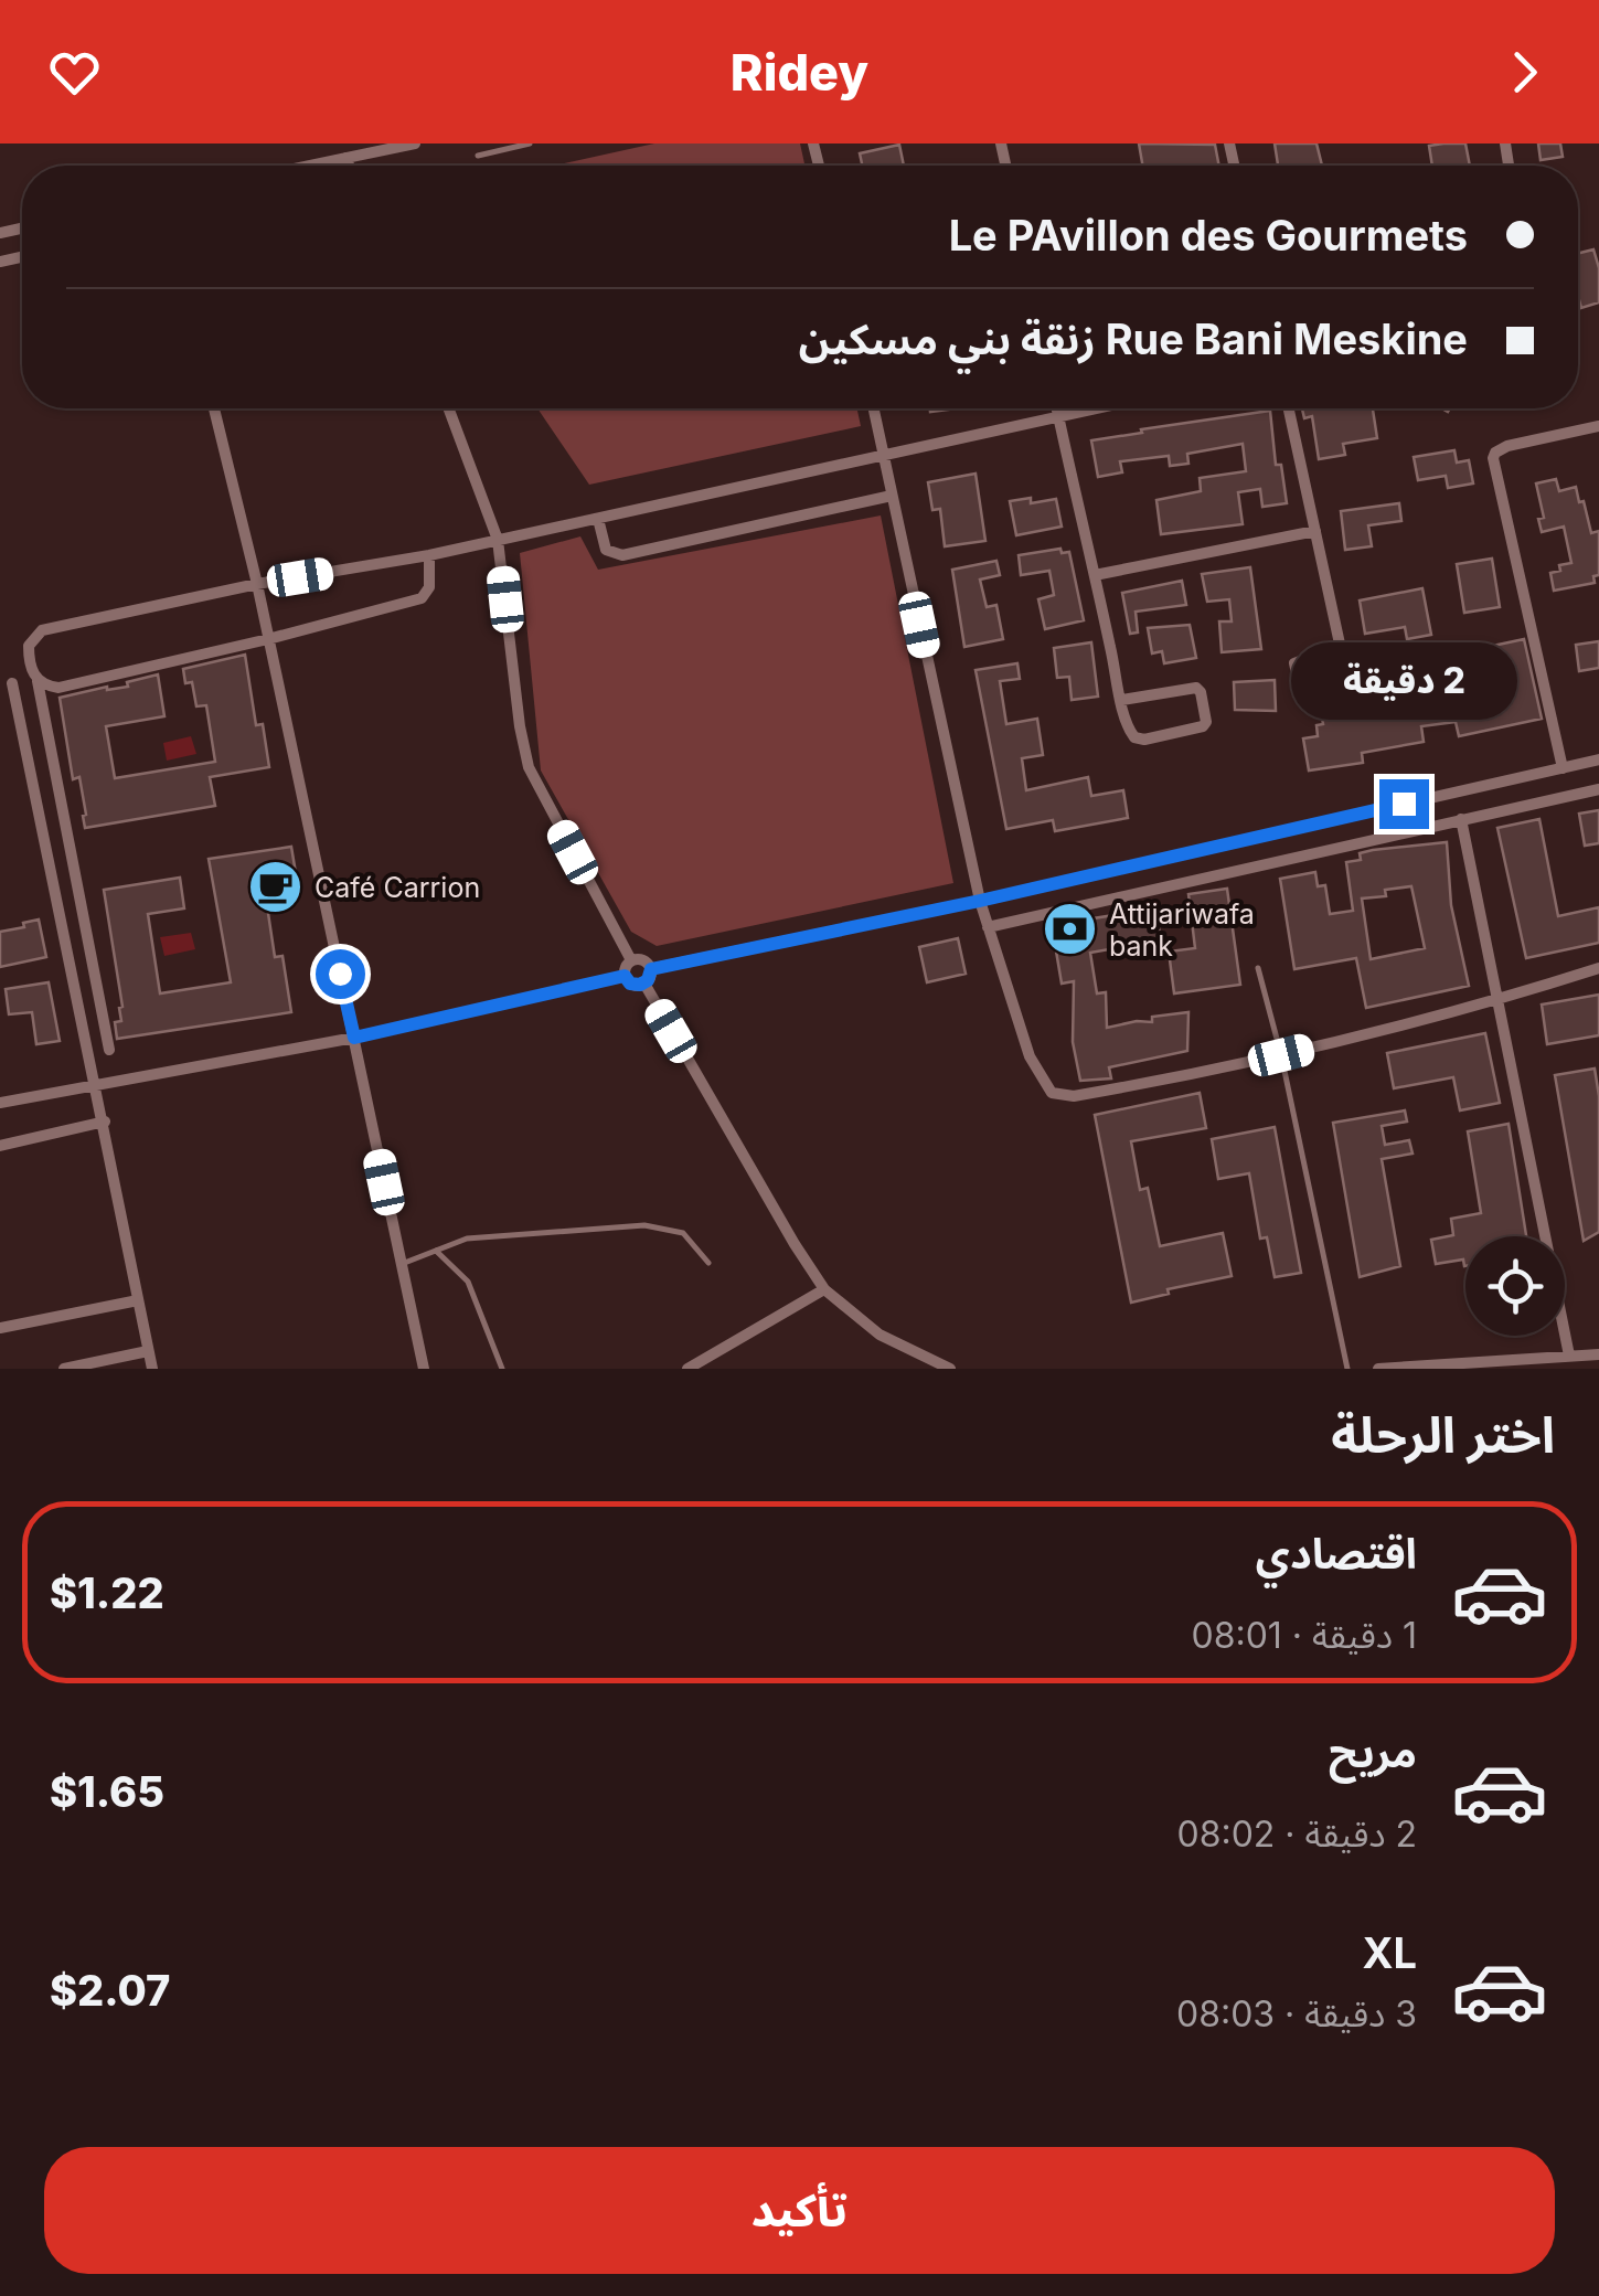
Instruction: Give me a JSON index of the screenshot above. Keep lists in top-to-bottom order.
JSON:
{
  "places": {
    "cafe": ["Café Carrion"],
    "bank": ["Attijariwafa bank"]
  },
  "page": {
    "header": "Ridey",
    "banner": ["Le PAvillon des Gourmets", "Rue Bani Meskine زنقة بني مسكين"],
    "bubble": "2 دقيقة",
    "heading": "اختر الرحلة",
    "list": [
      {
        "name": "اقتصادي",
        "note": "1 دقيقة · 08:01",
        "value": "$1.22"
      },
      {
        "name": "مريح",
        "note": "2 دقيقة · 08:02",
        "value": "$1.65"
      },
      {
        "name": "XL",
        "note": "3 دقيقة · 08:03",
        "value": "$2.07"
      }
    ],
    "buttons": "تأكيد"
  }
}
